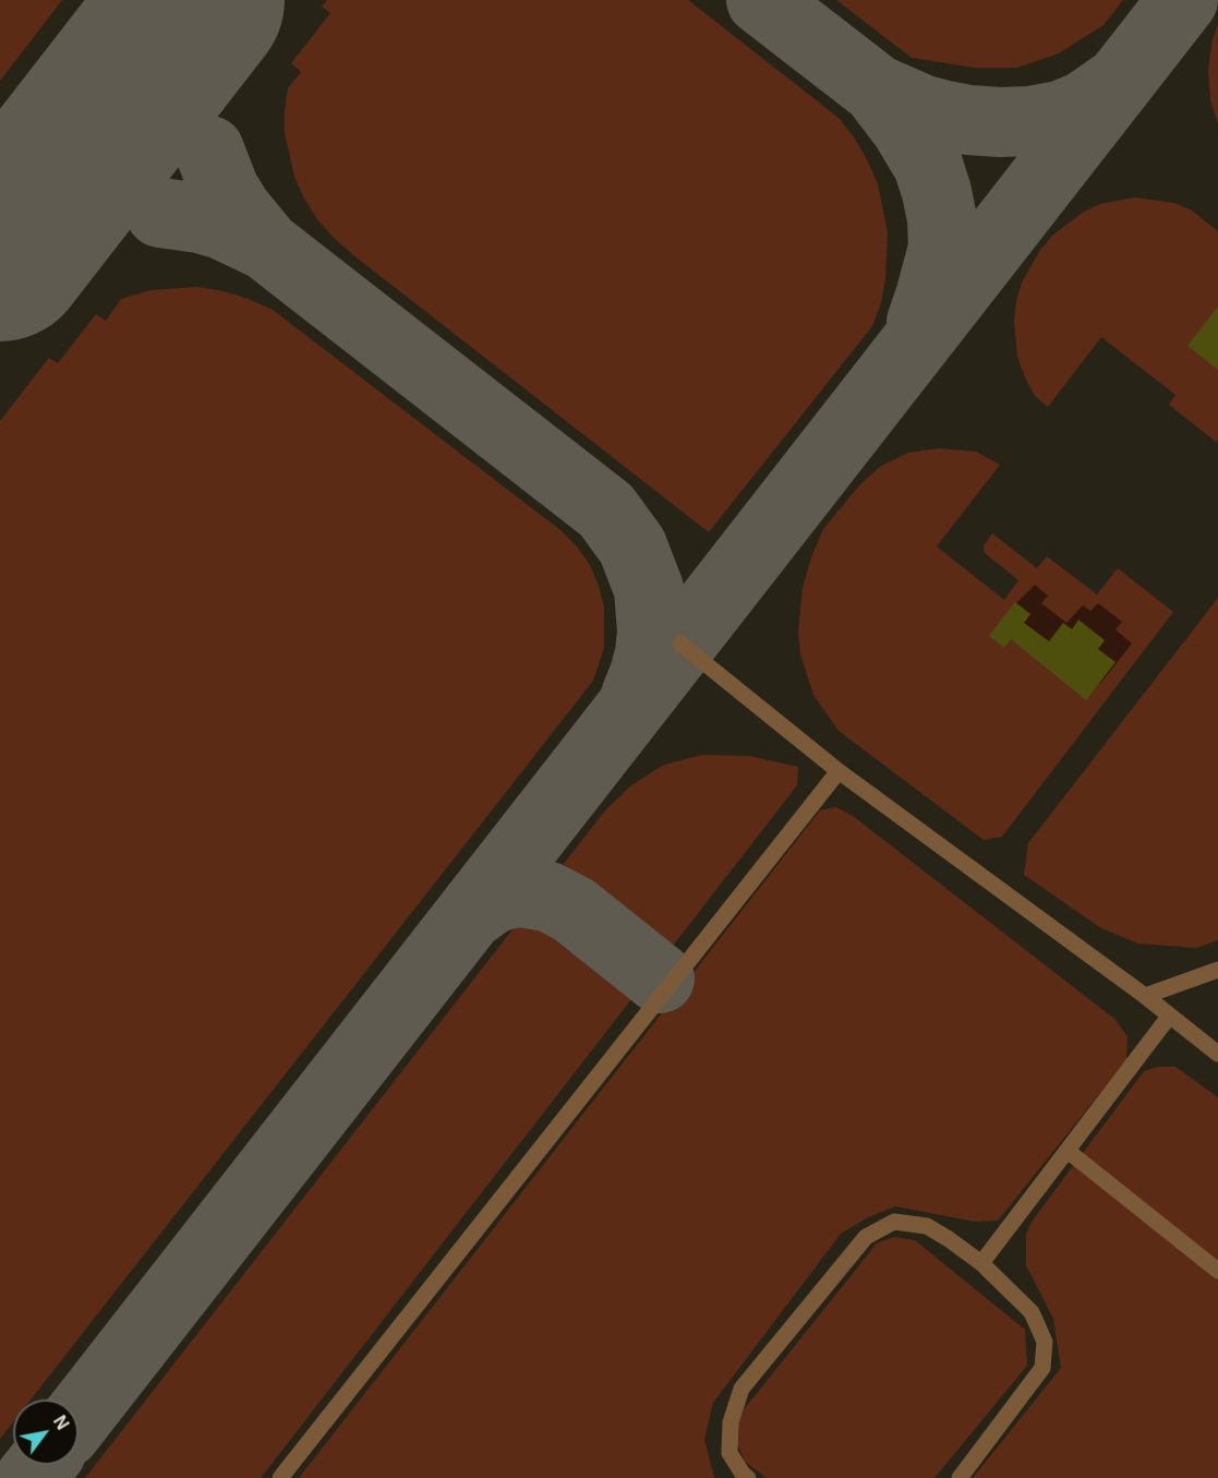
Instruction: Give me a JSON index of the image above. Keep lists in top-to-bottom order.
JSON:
{
  "north": "top right"
}
